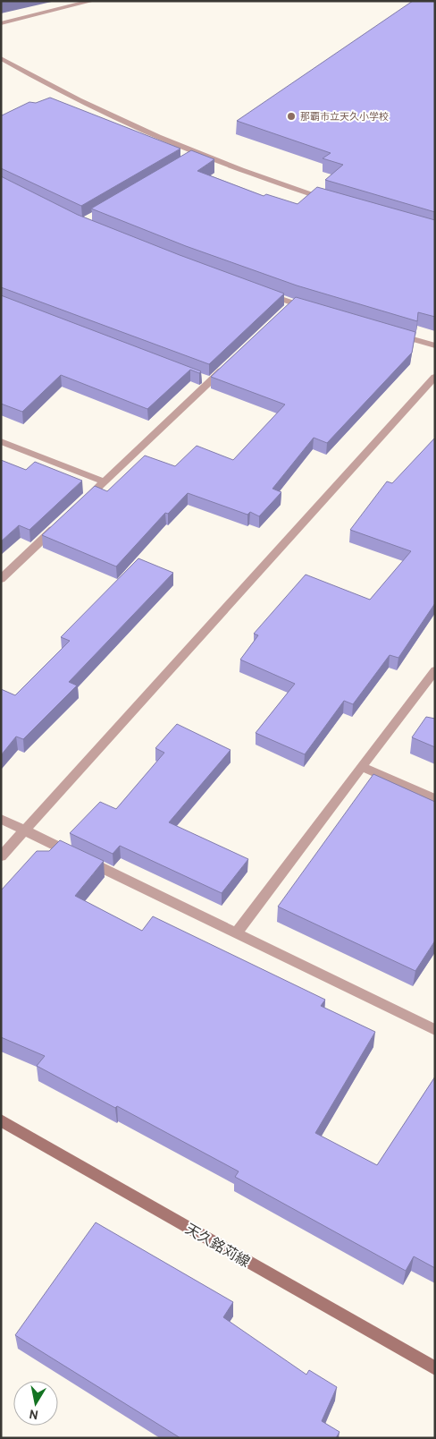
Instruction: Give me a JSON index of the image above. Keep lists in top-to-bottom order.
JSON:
{
  "streets": {
    "street": ["天久銘苅線"]
  },
  "places": ["那覇市立天久小学校"],
  "north": "bottom"
}
